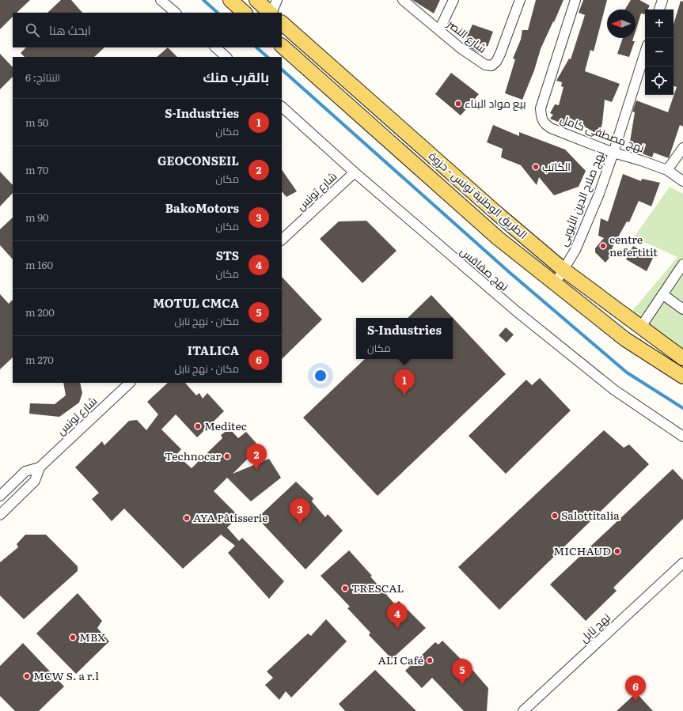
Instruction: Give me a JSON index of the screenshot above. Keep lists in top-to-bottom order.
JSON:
{
  "streets": {
    "main road": ["الطريق الوطنية تونس - حزوة"],
    "street": [
      "شارع النصر",
      "نهج مصطفى كامل",
      "شارع تونس",
      "نهج صلاح الدين الأيوبي",
      "نهج صفاقس",
      "نهج نابل"
    ]
  },
  "crossings": [
    ["نهج مصطفى كامل", "نهج صلاح الدين الأيوبي"],
    ["شارع تونس", "نهج صفاقس"],
    ["الطريق الوطنية تونس - حزوة", "نهج صلاح الدين الأيوبي"]
  ],
  "places": [
    "بيع مواد البناء",
    "الكاتب",
    "centre nefertitit",
    "Meditec",
    "Technocar",
    "Salottitalia",
    "AYA Pâtisserie",
    "MICHAUD",
    "TRESCAL",
    "MBX",
    "ALI Café",
    "MCW S. a r.l"
  ],
  "north": "left",
  "page": {
    "map_buttons": ["+", "−"],
    "search": "ابحث هنا",
    "heading": ["بالقرب منك", "النتائج: 6"],
    "list": [
      {
        "mark": "1",
        "name": "S-Industries",
        "note": "مكان",
        "value": "50 m"
      },
      {
        "mark": "2",
        "name": "GEOCONSEIL",
        "note": "مكان",
        "value": "70 m"
      },
      {
        "mark": "3",
        "name": "BakoMotors",
        "note": "مكان",
        "value": "90 m"
      },
      {
        "mark": "4",
        "name": "STS",
        "note": "مكان",
        "value": "160 m"
      },
      {
        "mark": "5",
        "name": "MOTUL CMCA",
        "note": "مكان · نهج نابل",
        "value": "200 m"
      },
      {
        "mark": "6",
        "name": "ITALICA",
        "note": "مكان · نهج نابل",
        "value": "270 m"
      }
    ],
    "popup": ["S-Industries", "مكان"],
    "pins": [
      "1",
      "2",
      "3",
      "4",
      "5",
      "6"
    ]
  }
}
